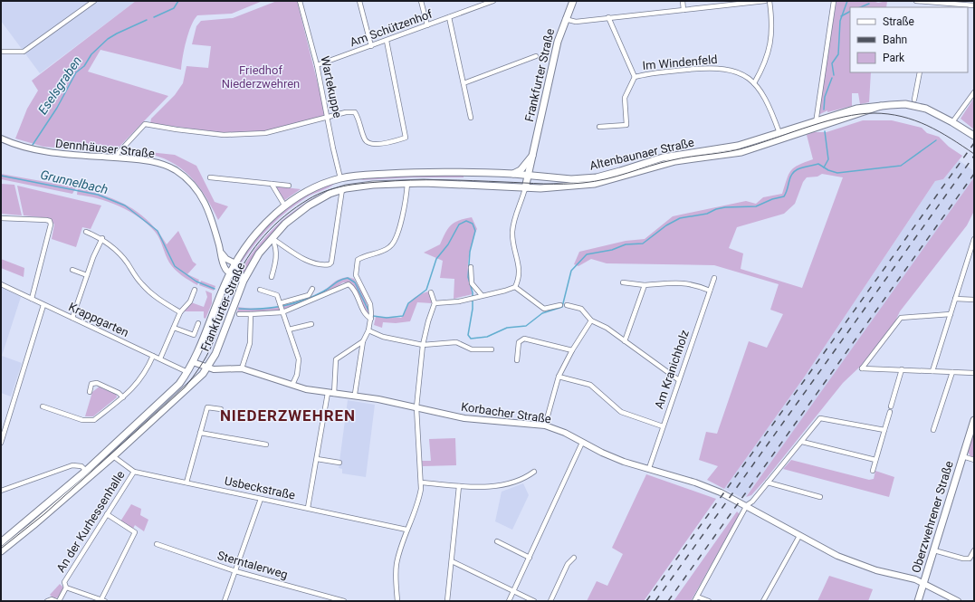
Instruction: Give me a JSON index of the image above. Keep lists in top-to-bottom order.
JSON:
{
  "streets": {
    "main road": ["Frankfurter Straße", "Altenbaunaer Straße", "Oberzwehrener Straße"],
    "street": [
      "Am Schützenhof",
      "Im Windenfeld",
      "Wartekuppe",
      "Dennhäuser Straße",
      "Krappgarten",
      "Am Kranichholz",
      "Korbacher Straße",
      "Usbeckstraße",
      "An der Kurhessenhalle",
      "Sterntalerweg"
    ]
  },
  "crossings": [
    ["Am Schützenhof", "Wartekuppe"],
    ["Im Windenfeld", "Altenbaunaer Straße"],
    ["Frankfurter Straße", "Wartekuppe"],
    ["Frankfurter Straße", "Dennhäuser Straße"],
    ["Frankfurter Straße", "Altenbaunaer Straße"],
    ["Frankfurter Straße", "Krappgarten"],
    ["Frankfurter Straße", "Korbacher Straße"],
    ["Frankfurter Straße", "Usbeckstraße"],
    ["Am Kranichholz", "Korbacher Straße"],
    ["Korbacher Straße", "Oberzwehrener Straße"],
    ["Usbeckstraße", "An der Kurhessenhalle"]
  ],
  "districts": ["NIEDERZWEHREN"],
  "water": ["Eselsgraben", "Grunnelbach"],
  "parks": ["Friedhof Niederzwehren"],
  "legend": ["Straße", "Bahn", "Park"]
}
